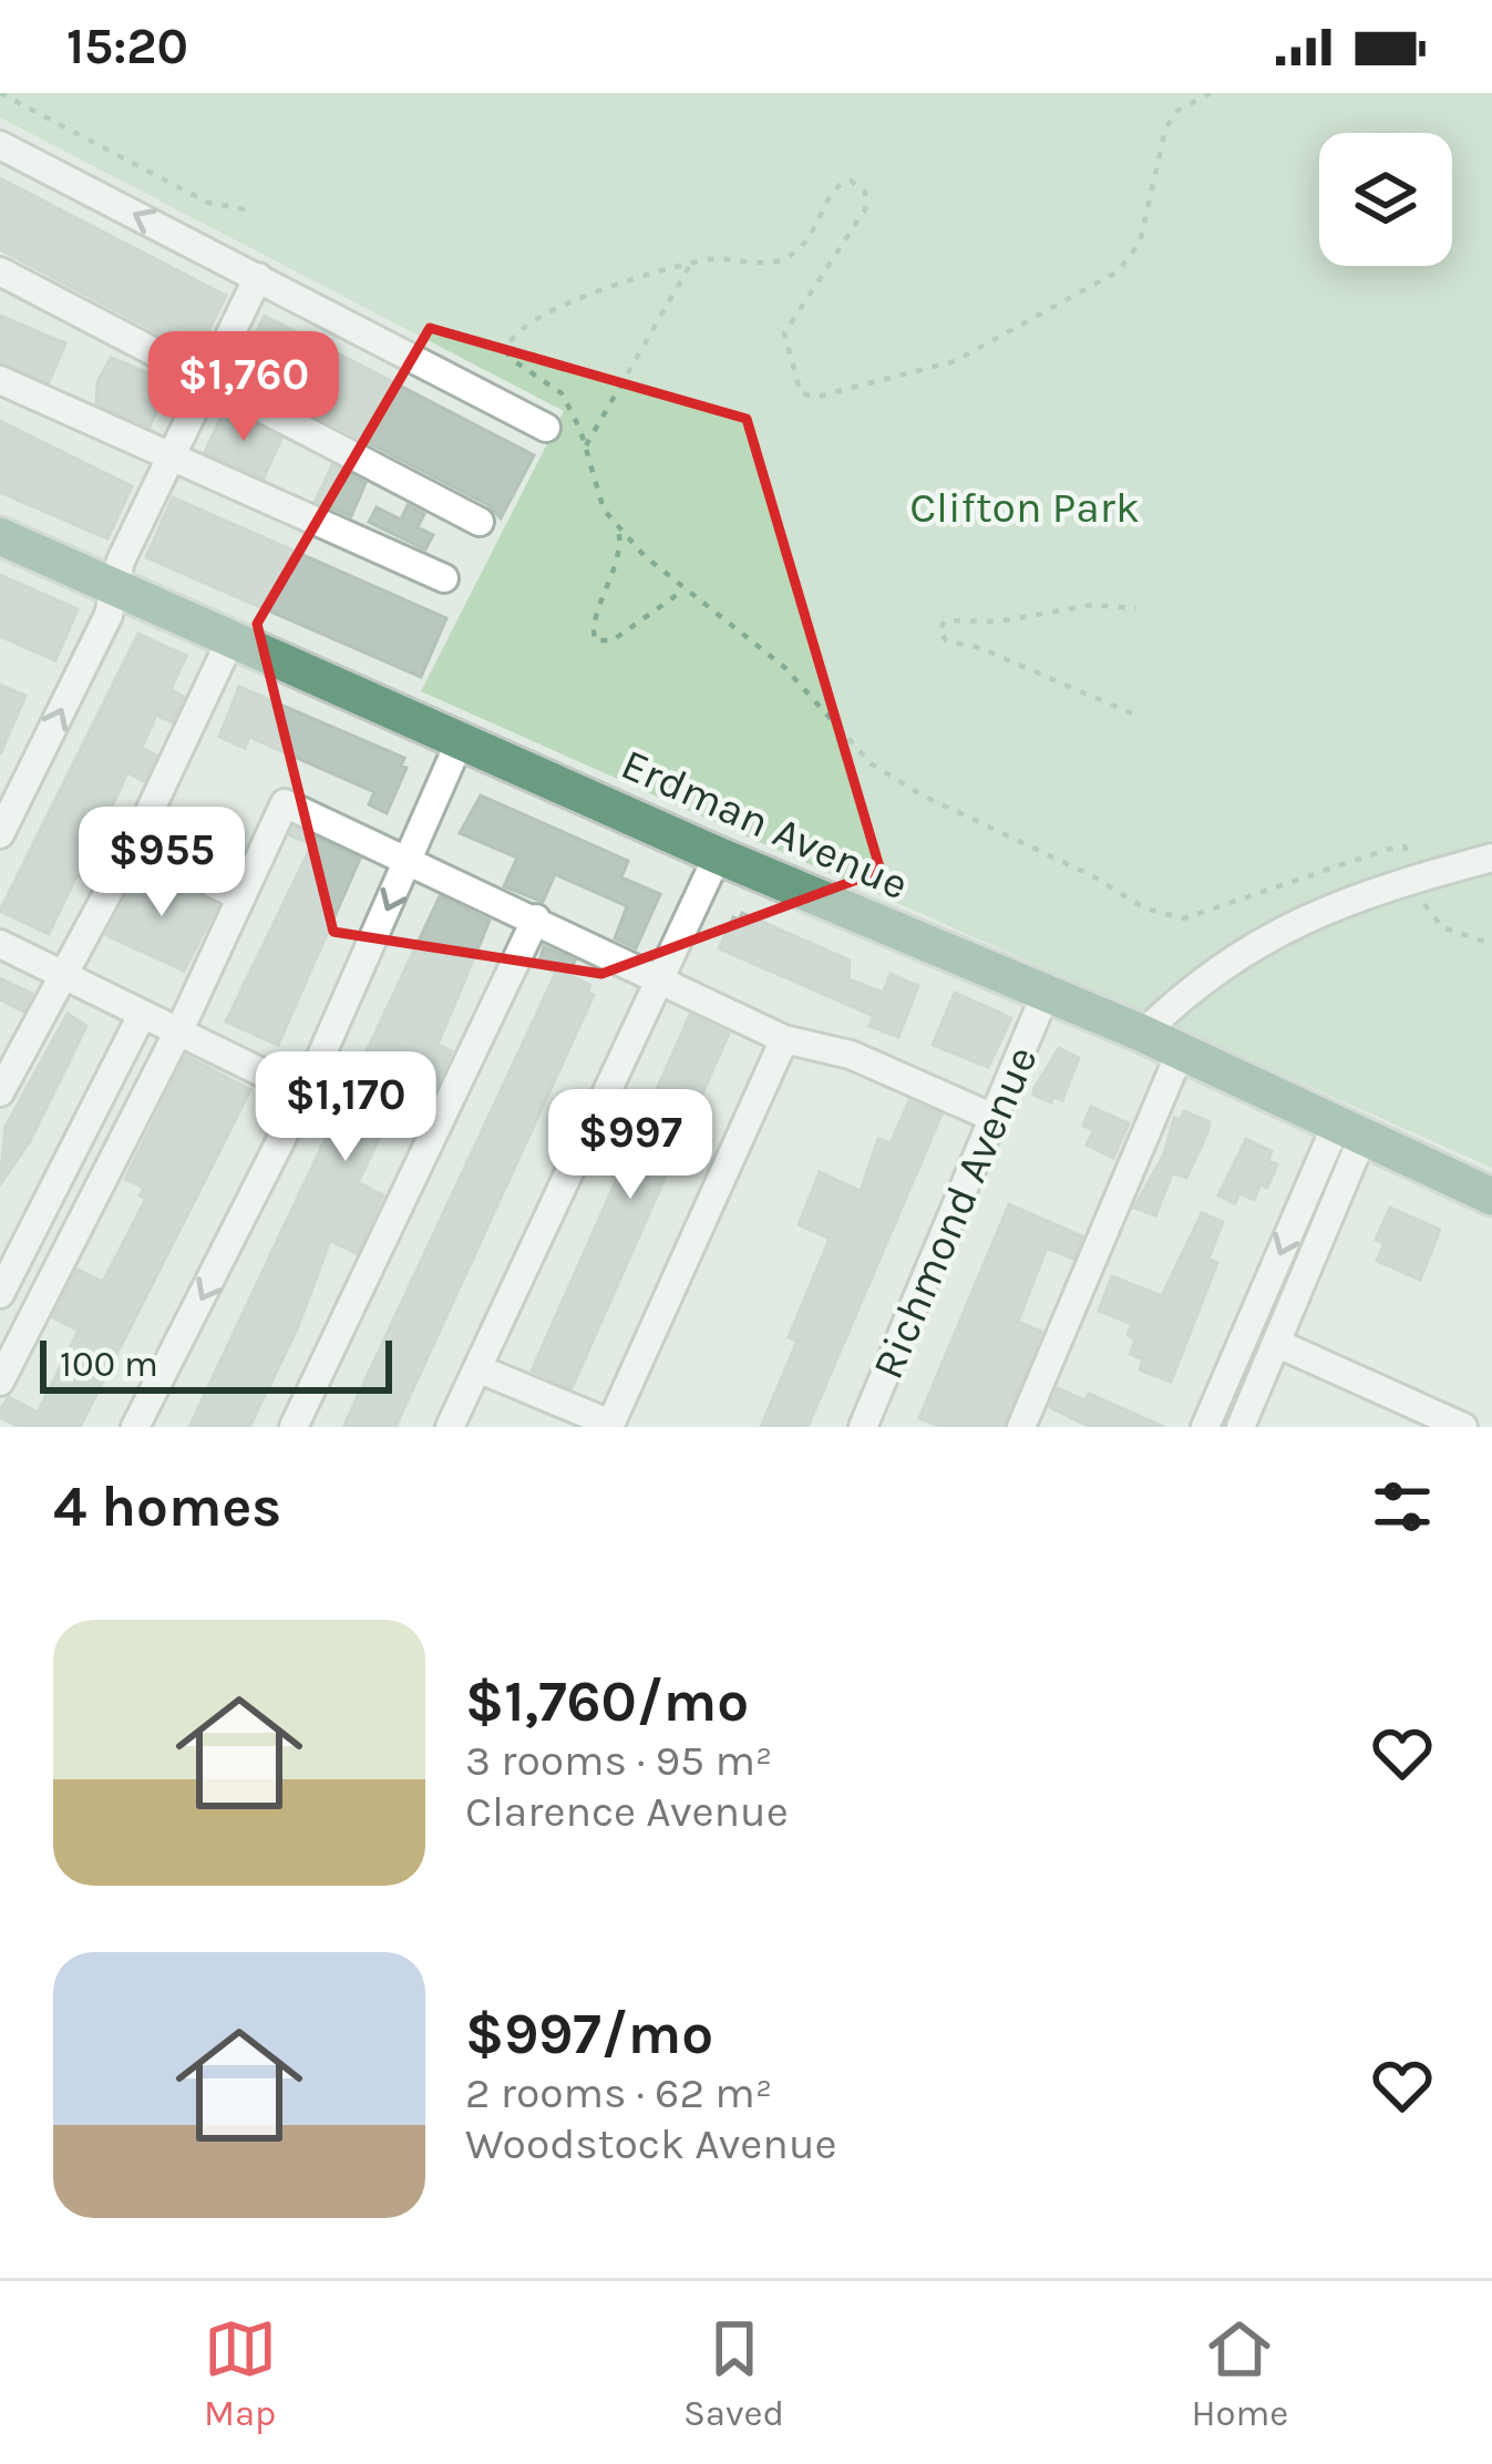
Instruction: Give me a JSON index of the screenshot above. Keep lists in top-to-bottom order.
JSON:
{
  "streets": {
    "main road": ["Erdman Avenue"],
    "street": ["Richmond Avenue"]
  },
  "crossings": [
    ["Erdman Avenue", "Richmond Avenue"]
  ],
  "parks": ["Clifton Park"],
  "scale_bar": "100 m",
  "page": {
    "status": "15:20",
    "price": [
      "$1,760",
      "$955",
      "$1,170",
      "$997"
    ],
    "scale": "100 m",
    "heading": "4 homes",
    "list": [
      {
        "name": "$1,760/mo",
        "note": "3 rooms · 95 m² · Clarence Avenue"
      },
      {
        "name": "$997/mo",
        "note": "2 rooms · 62 m² · Woodstock Avenue"
      }
    ],
    "tabs": ["Map", "Saved", "Home"]
  }
}
